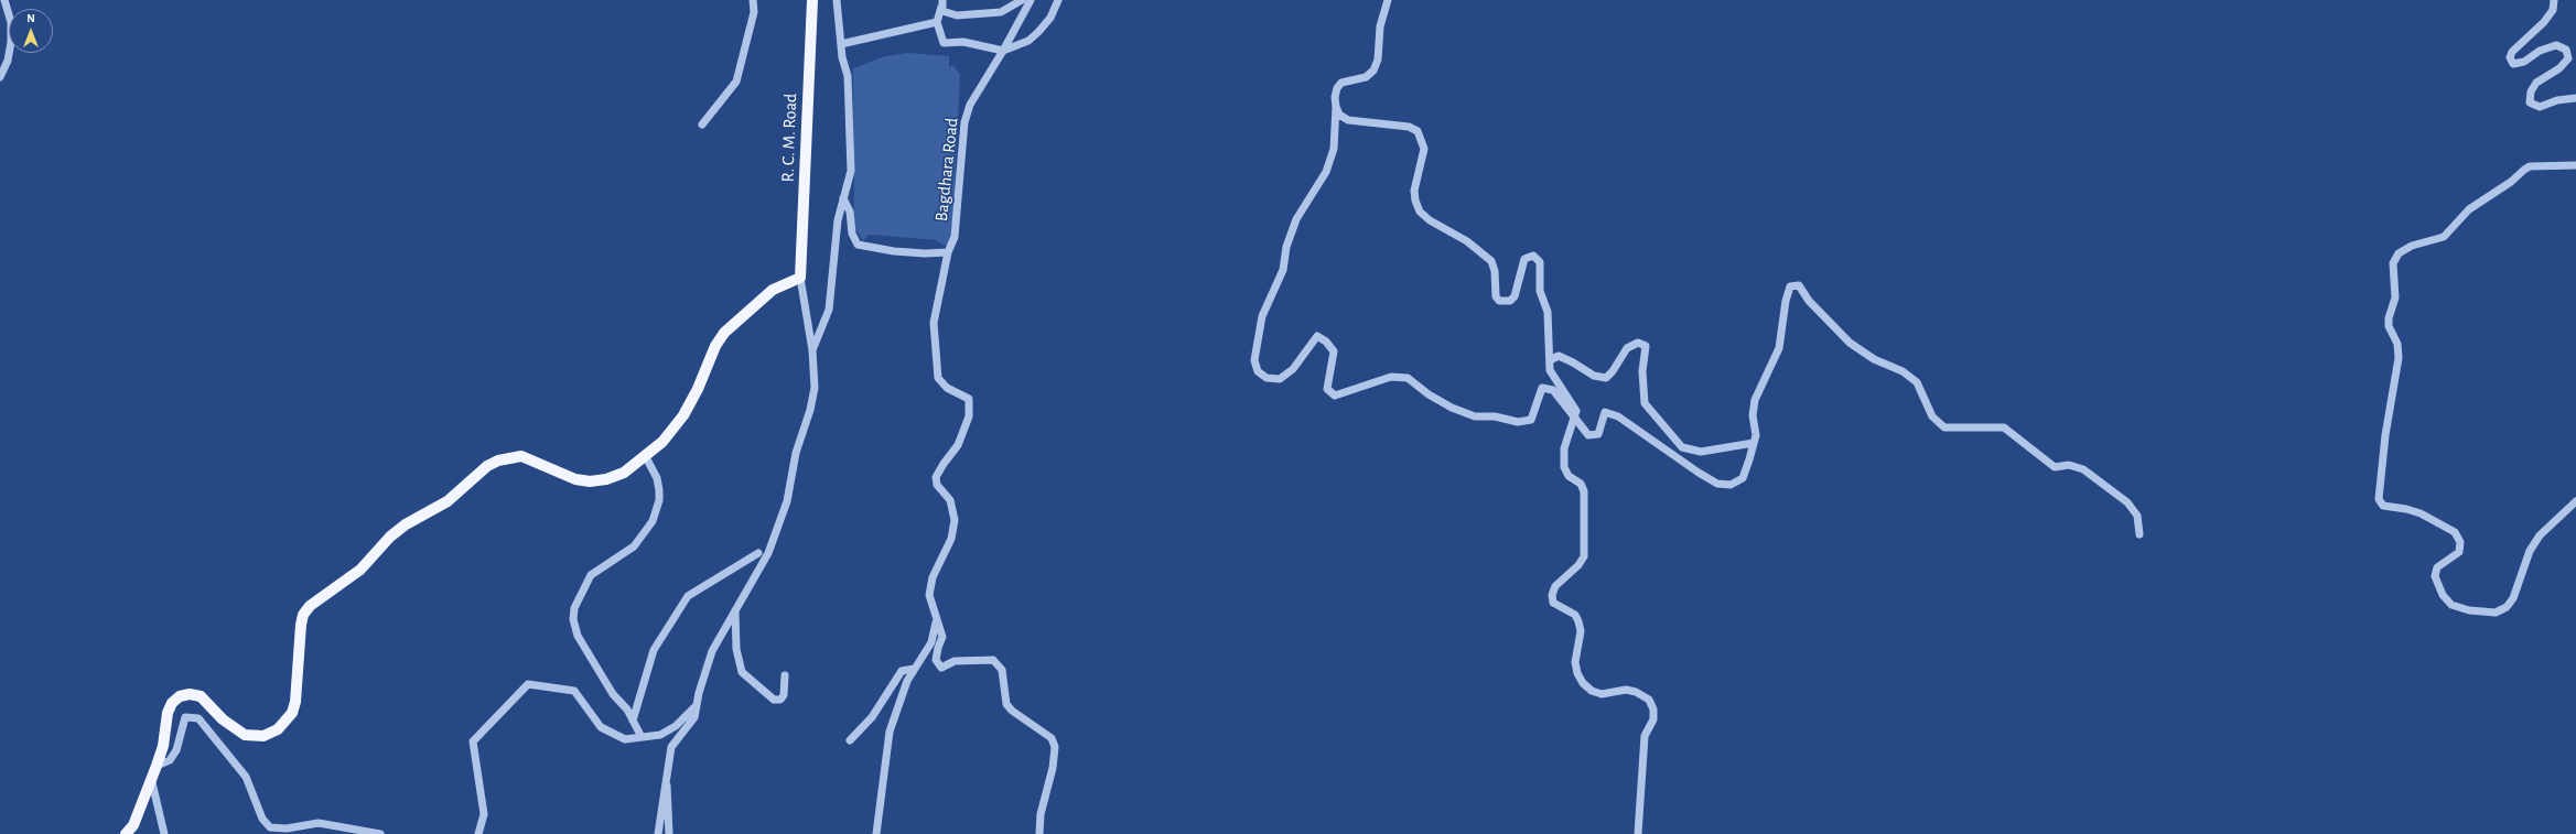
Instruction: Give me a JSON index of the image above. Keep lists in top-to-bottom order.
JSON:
{
  "streets": {
    "main road": ["R. C. M. Road"],
    "street": ["Bagdhara Road"]
  },
  "north": "top"
}
